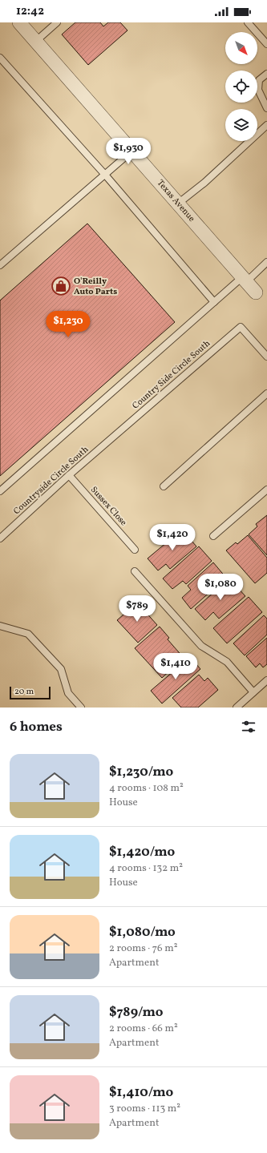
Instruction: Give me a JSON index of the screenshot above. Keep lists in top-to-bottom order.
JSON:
{
  "streets": {
    "street": ["Texas Avenue"],
    "lane": ["Country Side Circle South", "Countryside Circle South", "Sussex Close"]
  },
  "crossings": [
    ["Country Side Circle South", "Countryside Circle South"],
    ["Countryside Circle South", "Sussex Close"]
  ],
  "places": {
    "shop": ["O'Reilly Auto Parts"]
  },
  "scale_bar": "20 m",
  "north": "bottom right",
  "page": {
    "status": "12:42",
    "price": [
      "$1,930",
      "$1,230",
      "$1,420",
      "$1,080",
      "$789",
      "$1,410"
    ],
    "scale": "20 m",
    "heading": "6 homes",
    "list": [
      {
        "name": "$1,230/mo",
        "note": "4 rooms · 108 m² · House"
      },
      {
        "name": "$1,420/mo",
        "note": "4 rooms · 132 m² · House"
      },
      {
        "name": "$1,080/mo",
        "note": "2 rooms · 76 m² · Apartment"
      },
      {
        "name": "$789/mo",
        "note": "2 rooms · 66 m² · Apartment"
      },
      {
        "name": "$1,410/mo",
        "note": "3 rooms · 113 m² · Apartment"
      }
    ]
  }
}
